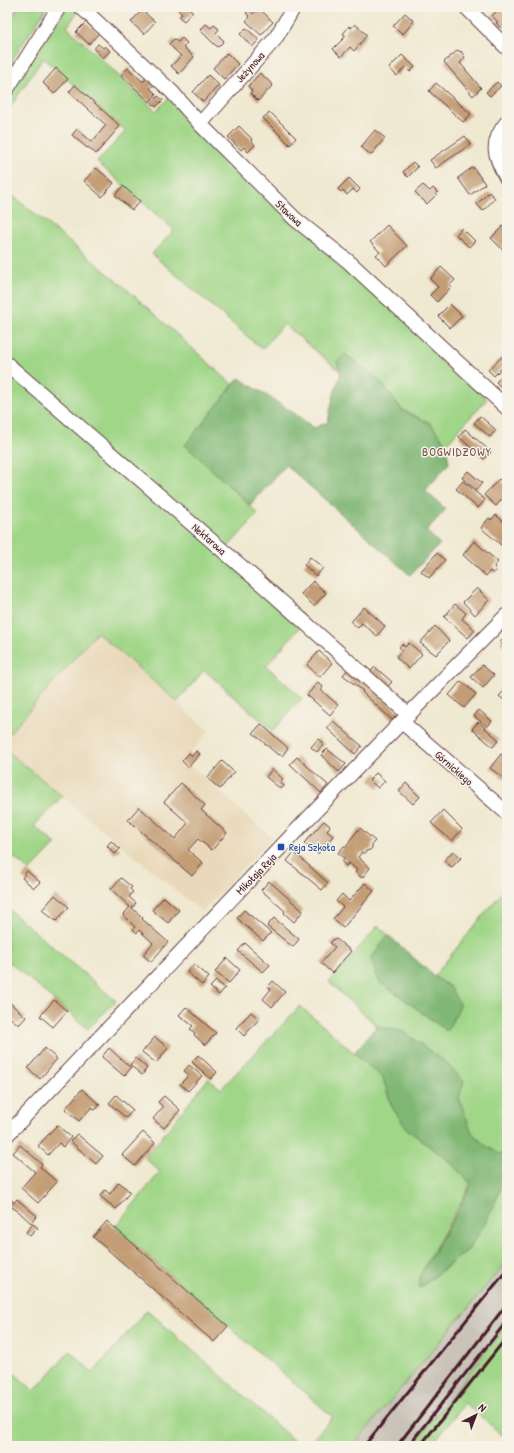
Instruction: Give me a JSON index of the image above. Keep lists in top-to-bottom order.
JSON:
{
  "streets": {
    "street": [
      "Jeżynowa",
      "Stawowa",
      "Nektarowa",
      "Górnickiego",
      "Mikołaja Reja"
    ]
  },
  "crossings": [
    ["Jeżynowa", "Stawowa"],
    ["Nektarowa", "Górnickiego"],
    ["Nektarowa", "Mikołaja Reja"],
    ["Górnickiego", "Mikołaja Reja"]
  ],
  "districts": ["BOGWIDZOWY"],
  "places": {
    "transit": ["Reja Szkoła"]
  },
  "north": "top right"
}
